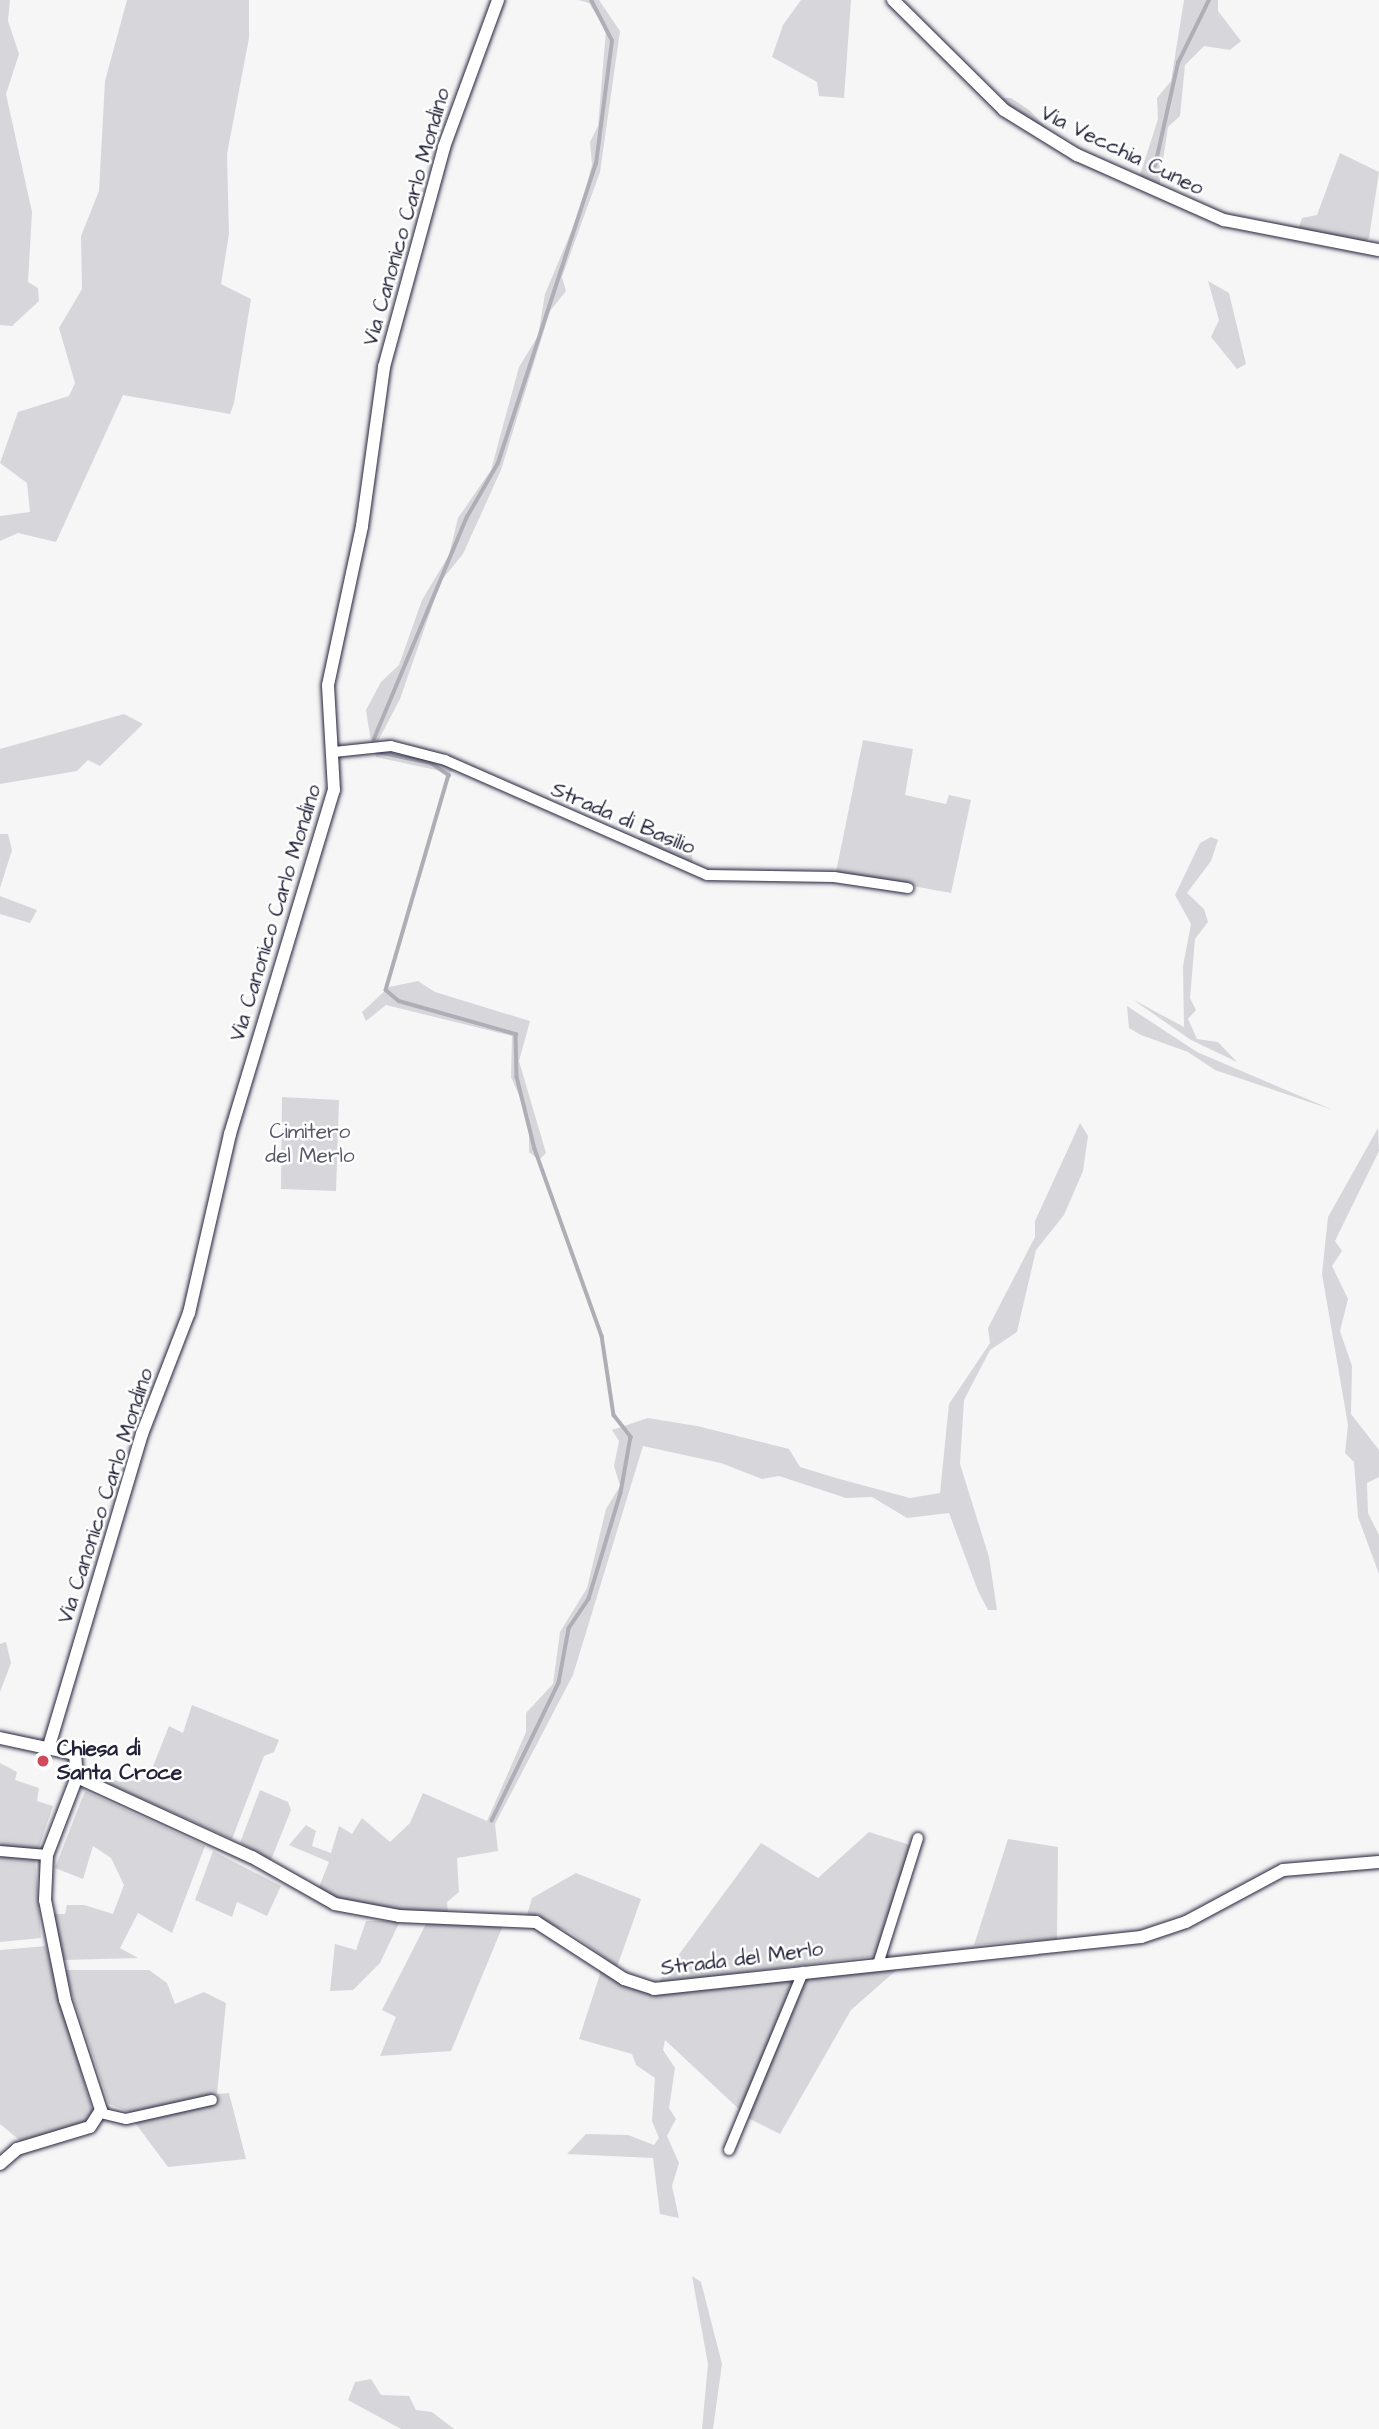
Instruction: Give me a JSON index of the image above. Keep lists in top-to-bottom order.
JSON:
{
  "streets": {
    "street": [
      "Via Vecchia Cuneo",
      "Via Canonico Carlo Mondino",
      "Strada di Basilio",
      "Strada del Merlo"
    ]
  },
  "crossings": [
    ["Via Canonico Carlo Mondino", "Strada di Basilio"]
  ],
  "parks": ["Cimitero del Merlo"],
  "places": ["Chiesa di Santa Croce"]
}
